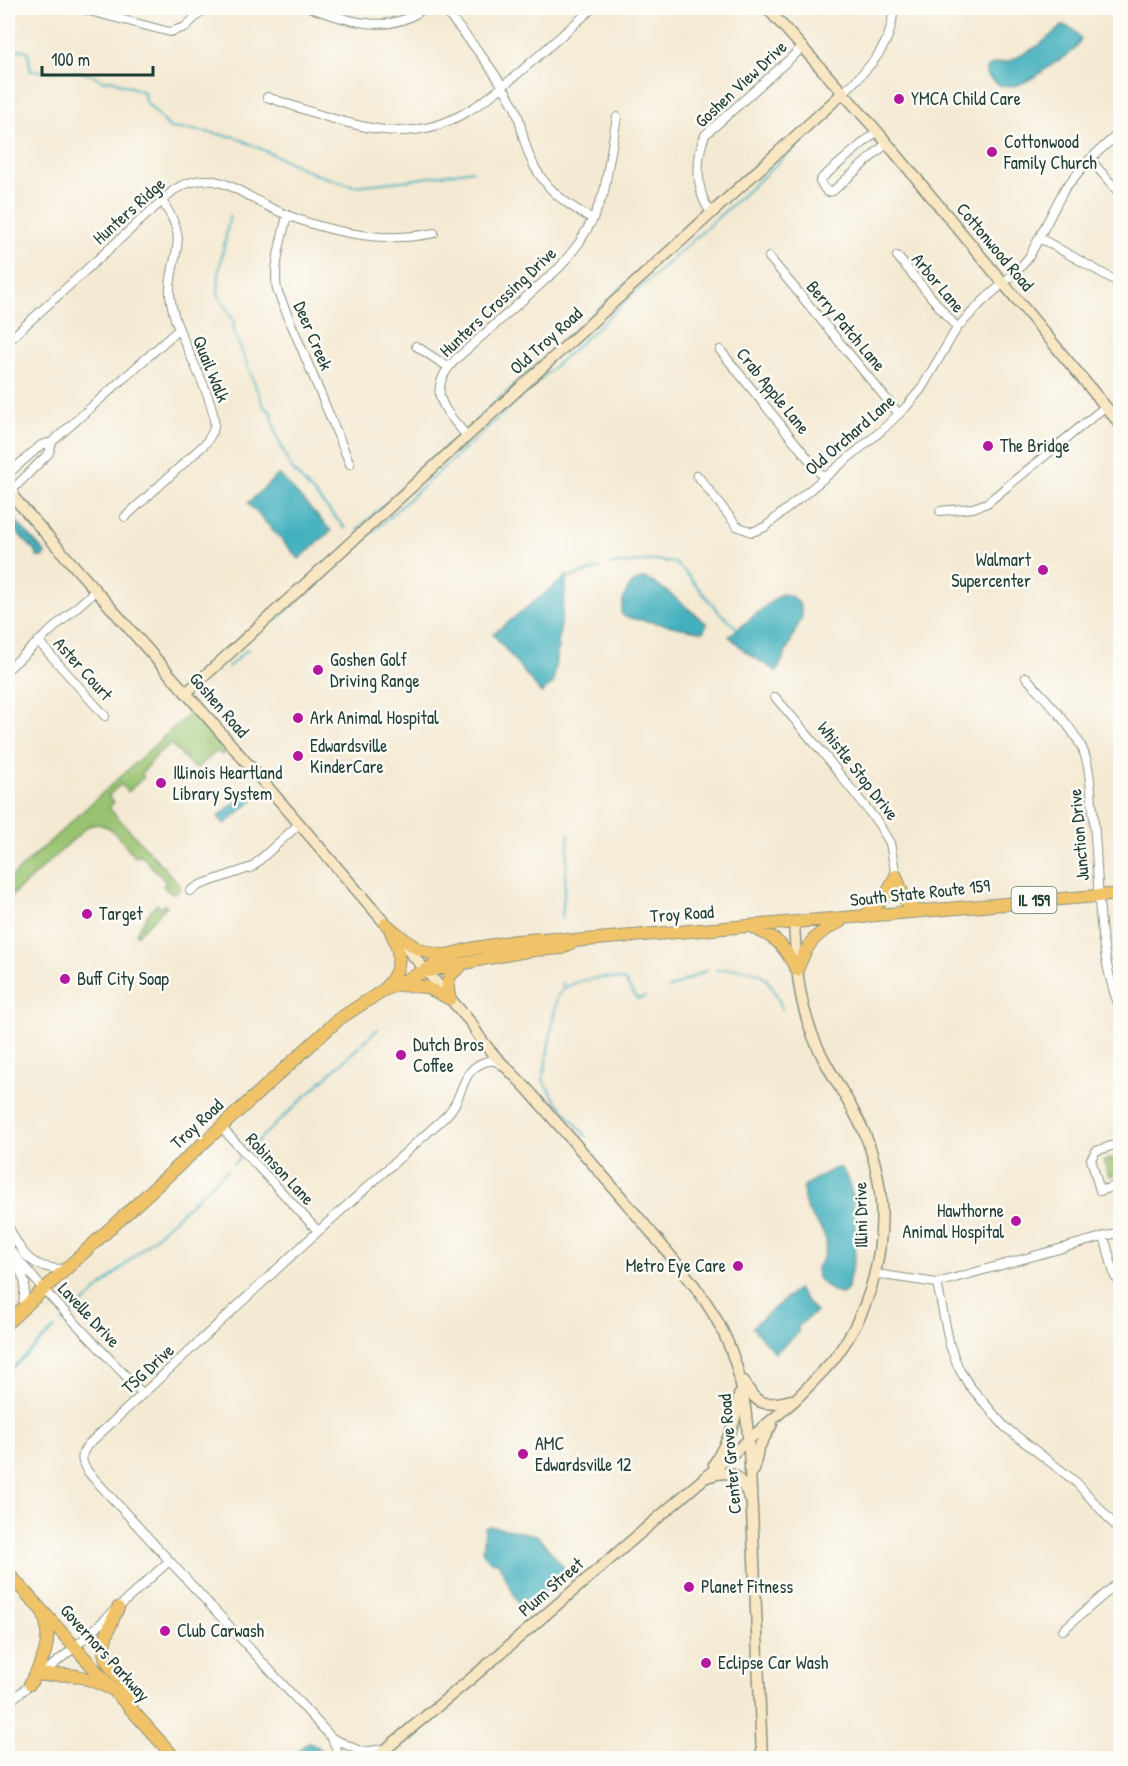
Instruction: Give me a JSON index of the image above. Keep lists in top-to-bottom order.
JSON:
{
  "streets": {
    "main road": [
      "Whistle Stop Drive",
      "South State Route 159",
      "IL 159",
      "Troy Road",
      "Governors Parkway"
    ],
    "street": [
      "Goshen View Drive",
      "Hunters Ridge",
      "Cottonwood Road",
      "Arbor Lane",
      "Hunters Crossing Drive",
      "Berry Patch Lane",
      "Deer Creek",
      "Old Troy Road",
      "Quail Walk",
      "Crab Apple Lane",
      "Old Orchard Lane",
      "Aster Court",
      "Goshen Road",
      "Junction Drive",
      "Robinson Lane",
      "Illini Drive",
      "Lavelle Drive",
      "TSG Drive",
      "Center Grove Road",
      "Plum Street"
    ]
  },
  "crossings": [
    ["Goshen View Drive", "Old Troy Road"],
    ["Hunters Ridge", "Deer Creek"],
    ["Hunters Ridge", "Quail Walk"],
    ["Cottonwood Road", "Old Troy Road"],
    ["Cottonwood Road", "Old Orchard Lane"],
    ["Arbor Lane", "Old Orchard Lane"],
    ["Hunters Crossing Drive", "Old Troy Road"],
    ["Berry Patch Lane", "Old Orchard Lane"],
    ["Old Troy Road", "Goshen Road"],
    ["Crab Apple Lane", "Old Orchard Lane"],
    ["Goshen Road", "Troy Road"],
    ["Goshen Road", "Center Grove Road"],
    ["Whistle Stop Drive", "South State Route 159"],
    ["Junction Drive", "South State Route 159"],
    ["South State Route 159", "Troy Road"],
    ["South State Route 159", "Illini Drive"],
    ["Troy Road", "Robinson Lane"],
    ["Troy Road", "Illini Drive"],
    ["Troy Road", "Lavelle Drive"],
    ["Troy Road", "Center Grove Road"],
    ["Robinson Lane", "TSG Drive"],
    ["Illini Drive", "Center Grove Road"],
    ["Illini Drive", "Plum Street"],
    ["Lavelle Drive", "TSG Drive"],
    ["TSG Drive", "Center Grove Road"],
    ["TSG Drive", "Plum Street"],
    ["Center Grove Road", "Plum Street"]
  ],
  "places": [
    "YMCA Child Care",
    "Cottonwood Family Church",
    "The Bridge",
    "Walmart Supercenter",
    "Goshen Golf Driving Range",
    "Ark Animal Hospital",
    "Edwardsville KinderCare",
    "Illinois Heartland Library System",
    "Target",
    "Buff City Soap",
    "Dutch Bros Coffee",
    "Hawthorne Animal Hospital",
    "Metro Eye Care",
    "AMC Edwardsville 12",
    "Planet Fitness",
    "Club Carwash",
    "Eclipse Car Wash"
  ],
  "scale_bar": "100 m"
}
